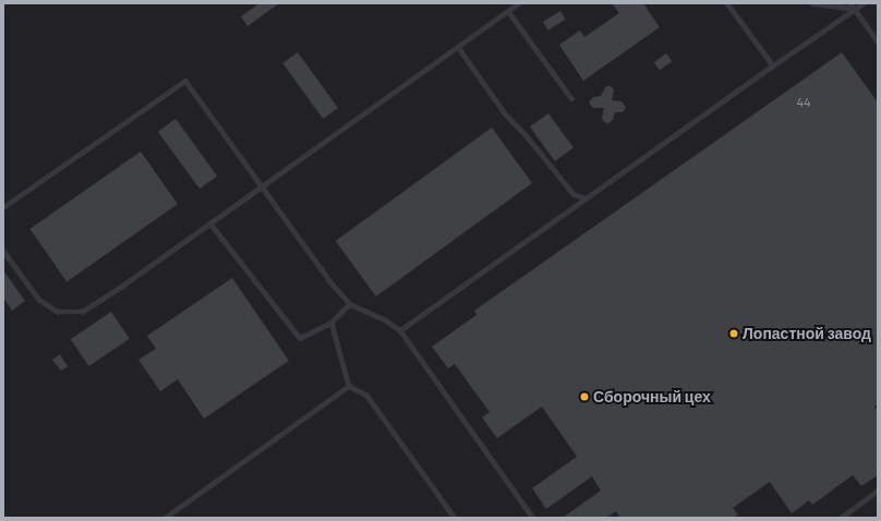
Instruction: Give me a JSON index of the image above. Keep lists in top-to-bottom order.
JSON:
{
  "places": ["Лопастной завод", "Сборочный цех"],
  "house_numbers": ["44"]
}
